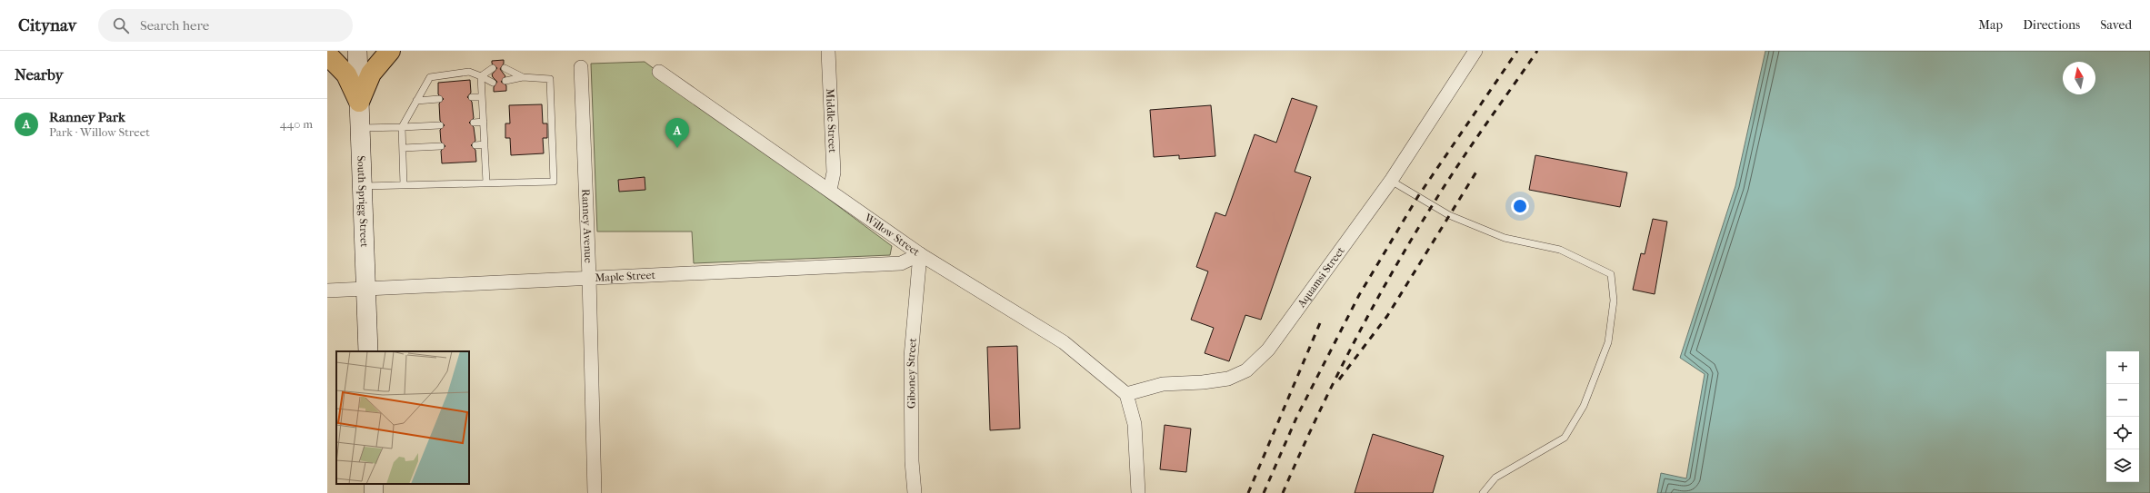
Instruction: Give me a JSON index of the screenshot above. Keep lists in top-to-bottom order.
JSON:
{
  "streets": {
    "street": [
      "Middle Street",
      "South Sprigg Street",
      "Ranney Avenue",
      "Willow Street",
      "Maple Street",
      "Aquamsi Street",
      "Giboney Street"
    ]
  },
  "crossings": [
    ["Middle Street", "Willow Street"],
    ["South Sprigg Street", "Maple Street"],
    ["Ranney Avenue", "Maple Street"],
    ["Willow Street", "Maple Street"],
    ["Willow Street", "Aquamsi Street"],
    ["Willow Street", "Giboney Street"],
    ["Maple Street", "Giboney Street"]
  ],
  "north": "top",
  "page": {
    "header": "Citynav",
    "search": "Search here",
    "nav": ["Map", "Directions", "Saved"],
    "heading": "Nearby",
    "list": [
      {
        "mark": "A",
        "name": "Ranney Park",
        "note": "Park · Willow Street",
        "value": "440 m"
      }
    ],
    "pins": "A",
    "map_buttons": ["+", "−"]
  }
}
